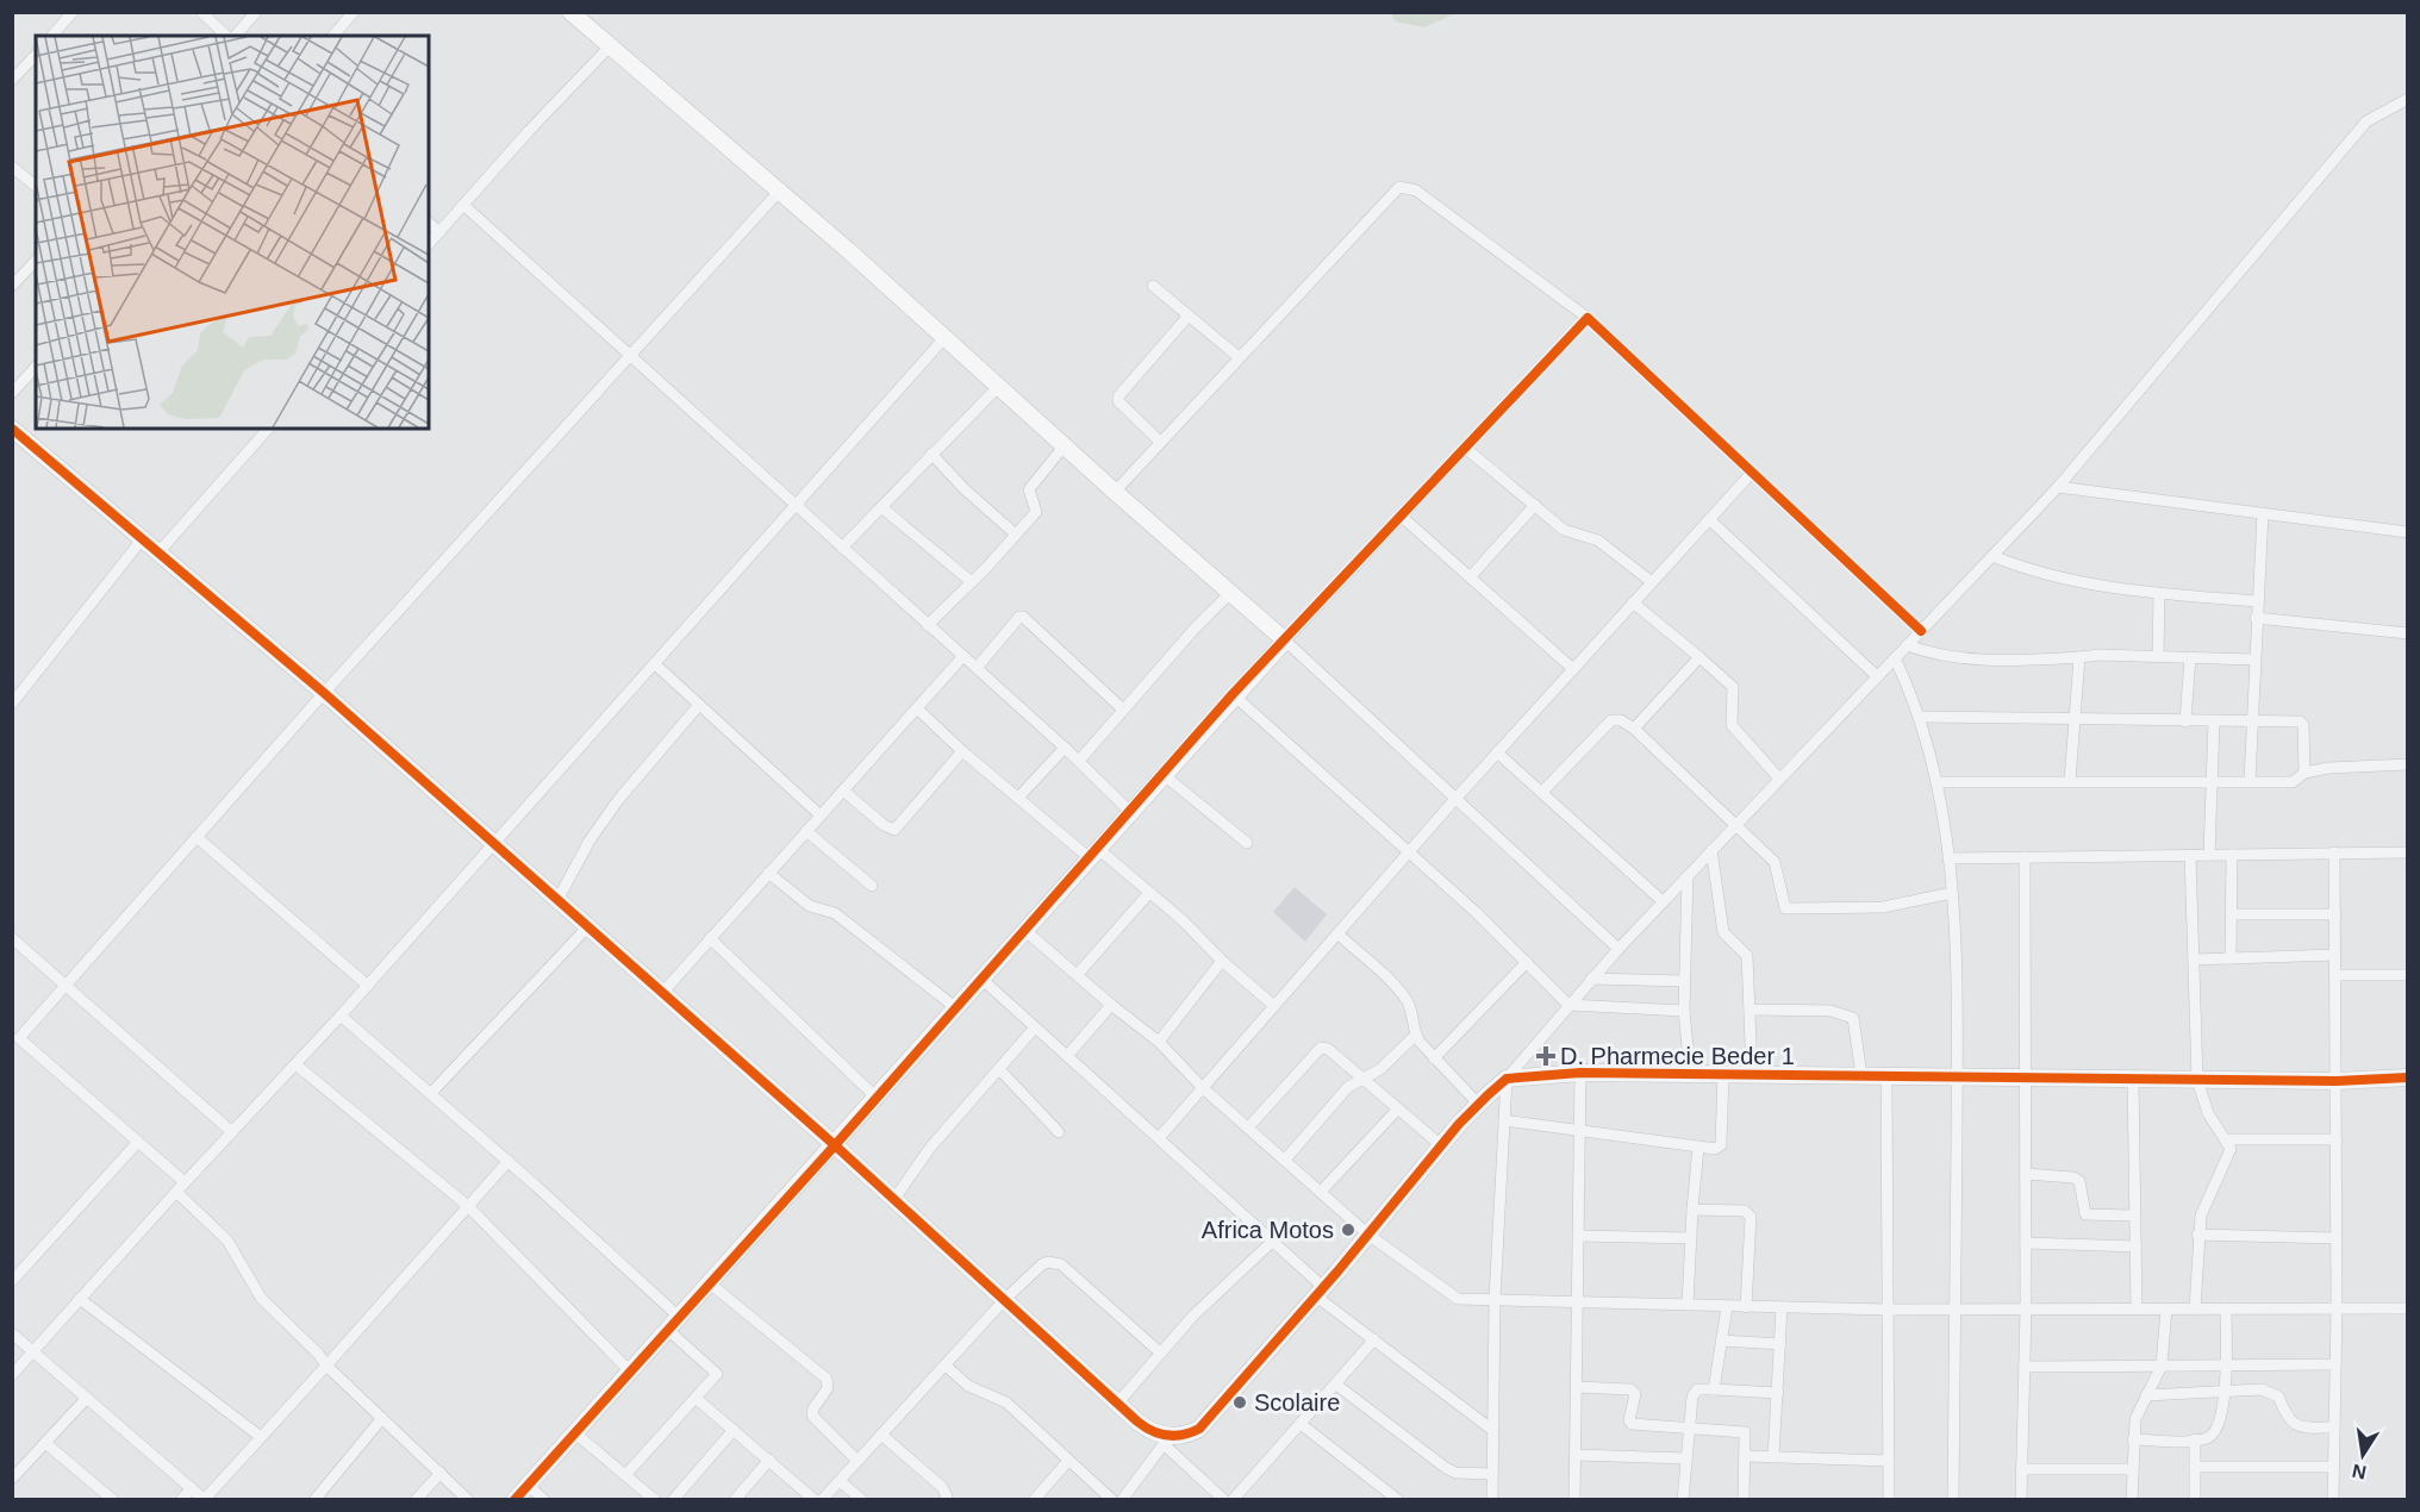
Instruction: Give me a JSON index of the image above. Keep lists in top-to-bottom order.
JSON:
{
  "places": {
    "health": ["D. Pharmecie Beder 1"],
    "other": ["Africa Motos", "Scolaire"]
  },
  "north": "bottom"
}
